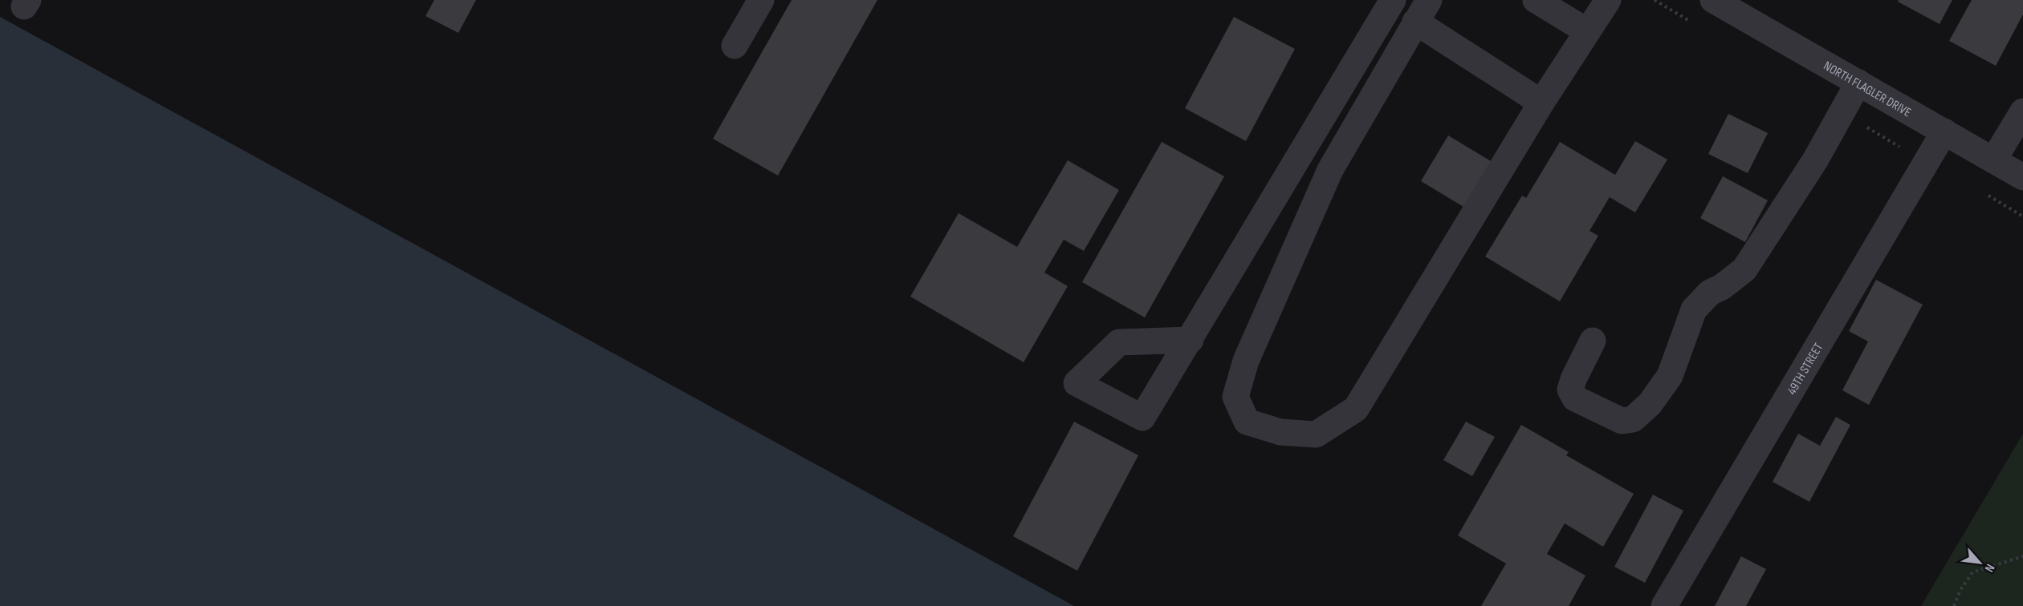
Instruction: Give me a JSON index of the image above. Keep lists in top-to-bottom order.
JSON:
{
  "streets": {
    "street": ["NORTH FLAGLER DRIVE", "49TH STREET"]
  },
  "crossings": [
    ["NORTH FLAGLER DRIVE", "49TH STREET"]
  ],
  "north": "bottom right"
}
